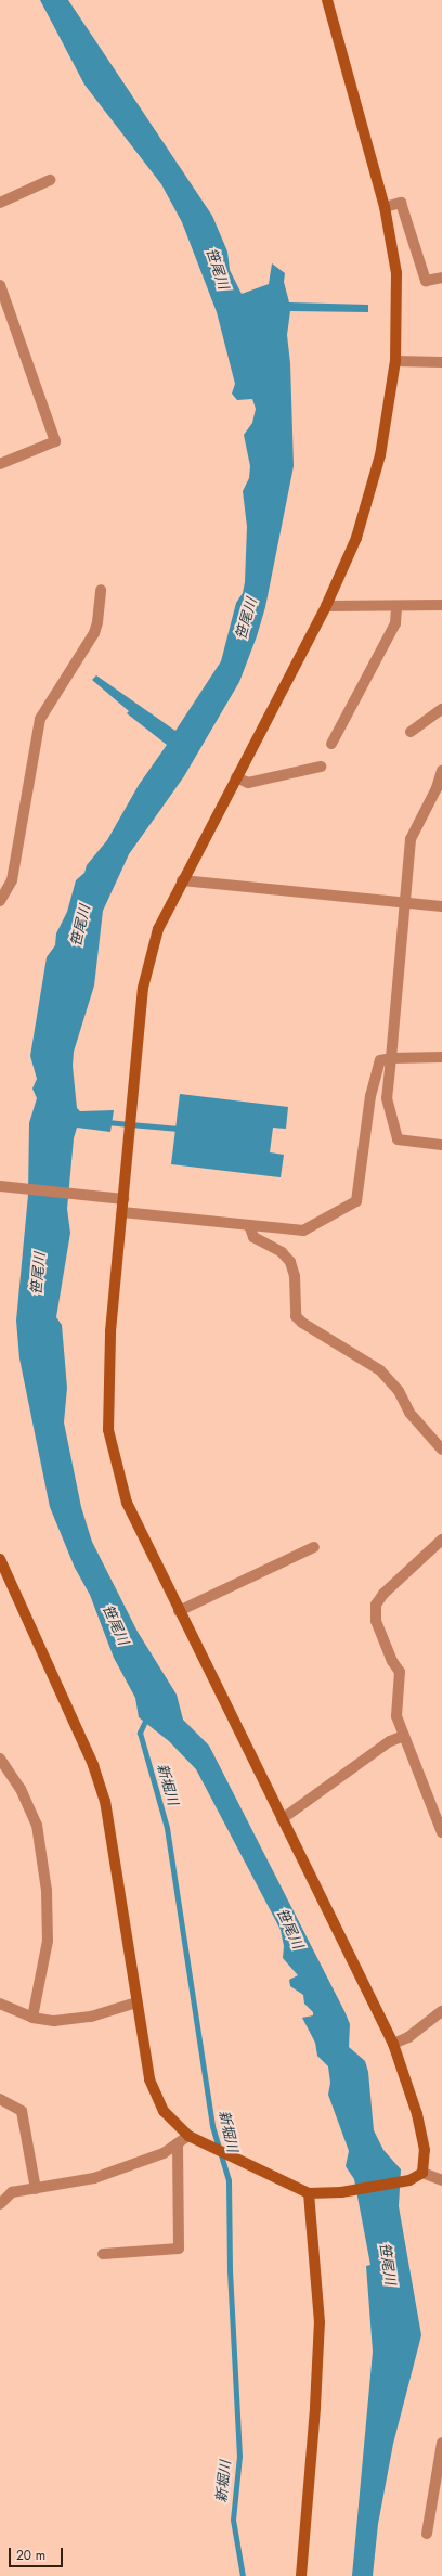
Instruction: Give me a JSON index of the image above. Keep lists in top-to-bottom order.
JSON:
{
  "water": ["笹尾川", "新堀川"],
  "scale_bar": "20 m"
}
